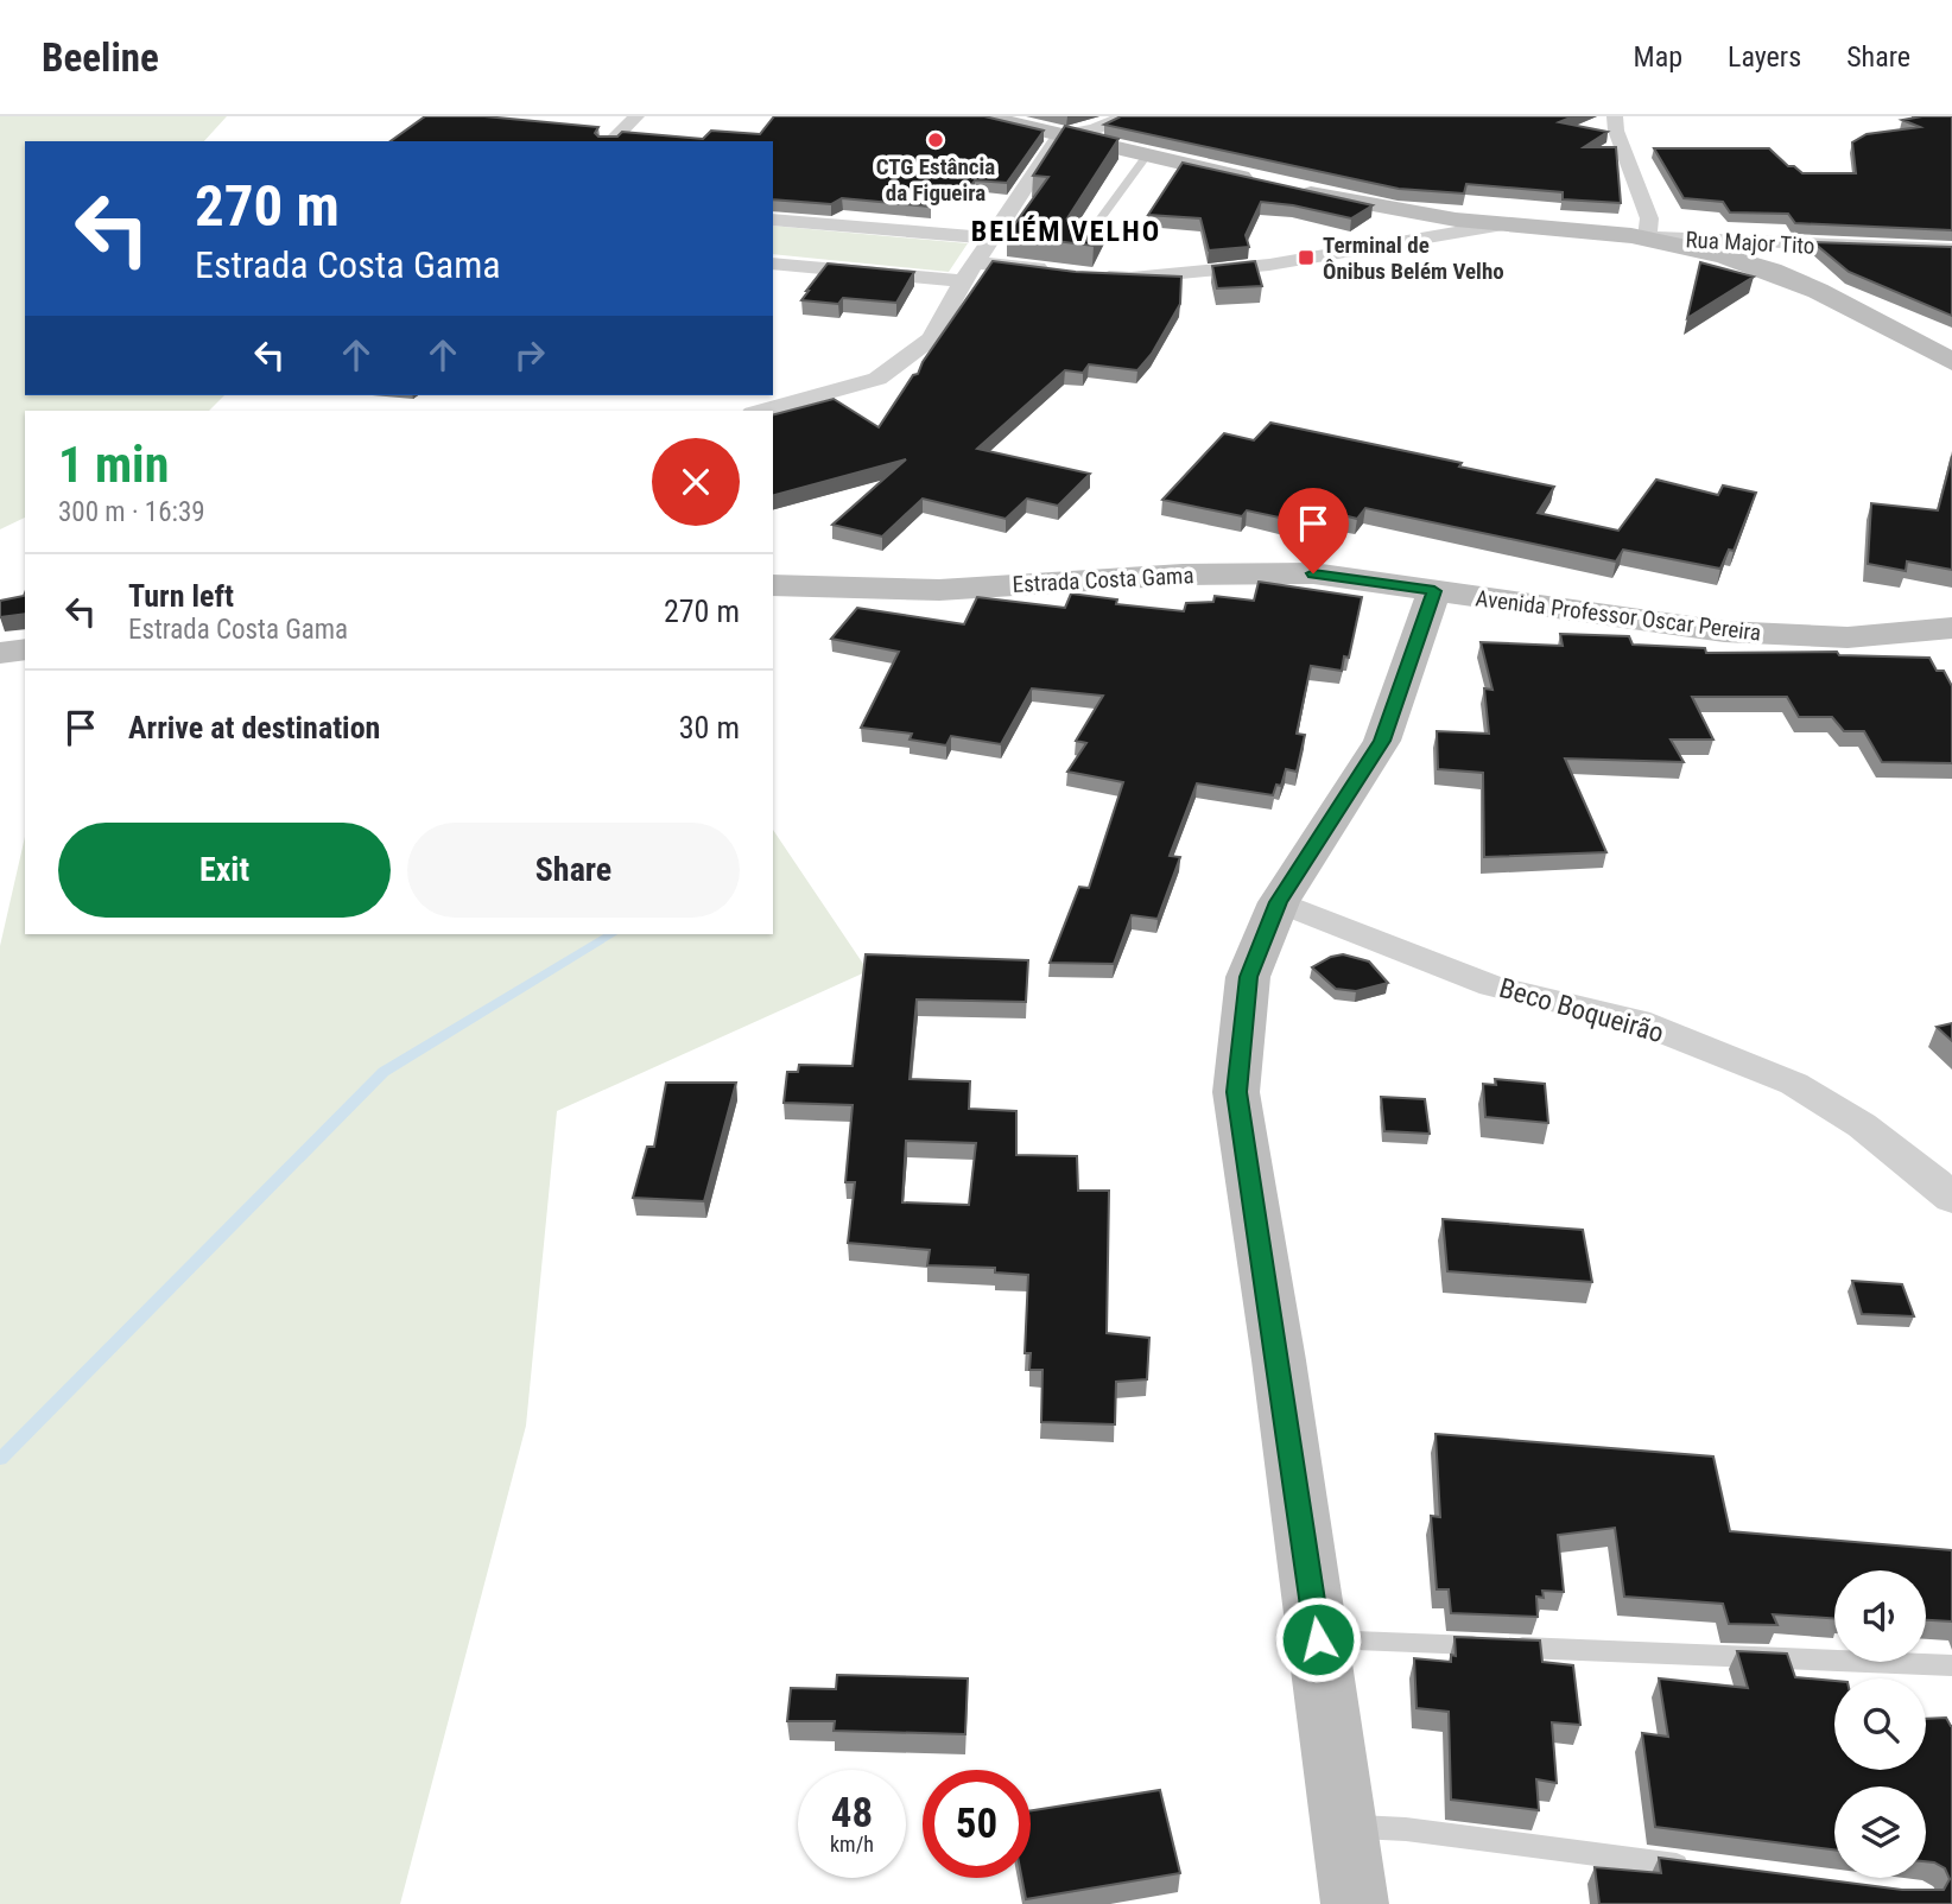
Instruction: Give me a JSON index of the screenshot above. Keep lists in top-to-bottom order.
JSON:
{
  "streets": {
    "main road": ["Estrada Costa Gama", "Avenida Professor Oscar Pereira"],
    "street": ["Rua Major Tito", "Beco Boqueirão"]
  },
  "crossings": [
    ["Estrada Costa Gama", "Avenida Professor Oscar Pereira"]
  ],
  "districts": ["BELÉM VELHO"],
  "places": {
    "other": ["CTG Estância da Figueira"],
    "transit": ["Terminal de Ônibus Belém Velho"]
  },
  "page": {
    "header": "Beeline",
    "nav": ["Map", "Layers", "Share"],
    "turn": ["270 m", "Estrada Costa Gama"],
    "heading": ["1 min", "300 m · 16:39"],
    "list": [
      {
        "name": "Turn left",
        "note": "Estrada Costa Gama",
        "value": "270 m"
      },
      {
        "name": "Arrive at destination",
        "value": "30 m"
      }
    ],
    "buttons": ["Exit", "Share"],
    "speed": "48 km/h",
    "limit": "50"
  }
}
